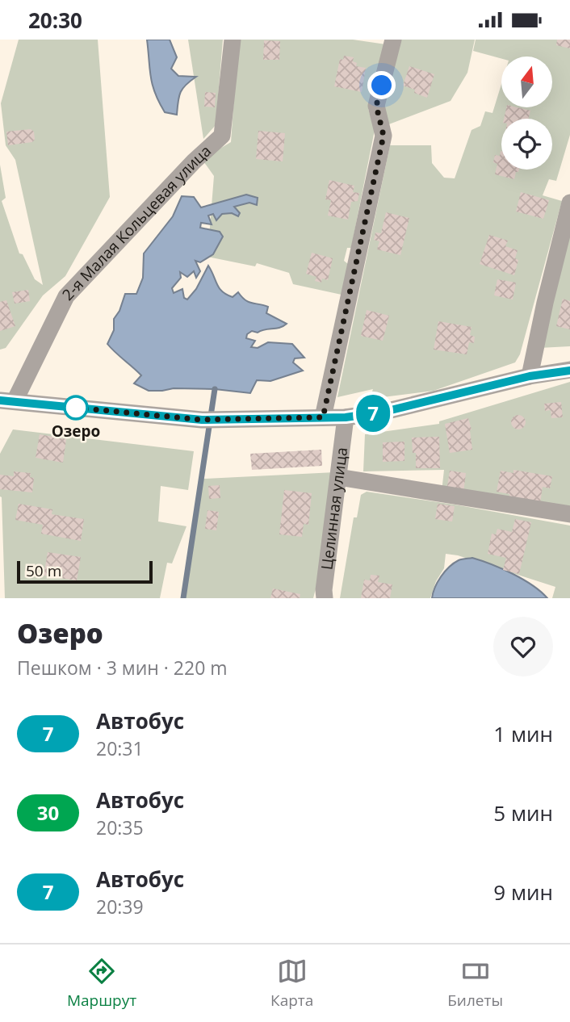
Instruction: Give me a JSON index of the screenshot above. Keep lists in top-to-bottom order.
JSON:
{
  "streets": {
    "street": ["2-я Малая Кольцевая улица", "Целинная улица"]
  },
  "places": ["Озеро"],
  "lines": ["bus line 7"],
  "scale_bar": "50 m",
  "north": "top",
  "page": {
    "status": "20:30",
    "on_map": "7",
    "scale": "50 m",
    "heading": ["Озеро", "Пешком · 3 мин · 220 m"],
    "list": [
      {
        "mark": "7",
        "name": "Автобус",
        "note": "20:31",
        "value": "1 мин"
      },
      {
        "mark": "30",
        "name": "Автобус",
        "note": "20:35",
        "value": "5 мин"
      },
      {
        "mark": "7",
        "name": "Автобус",
        "note": "20:39",
        "value": "9 мин"
      }
    ],
    "tabs": ["Маршрут", "Карта", "Билеты"]
  }
}
